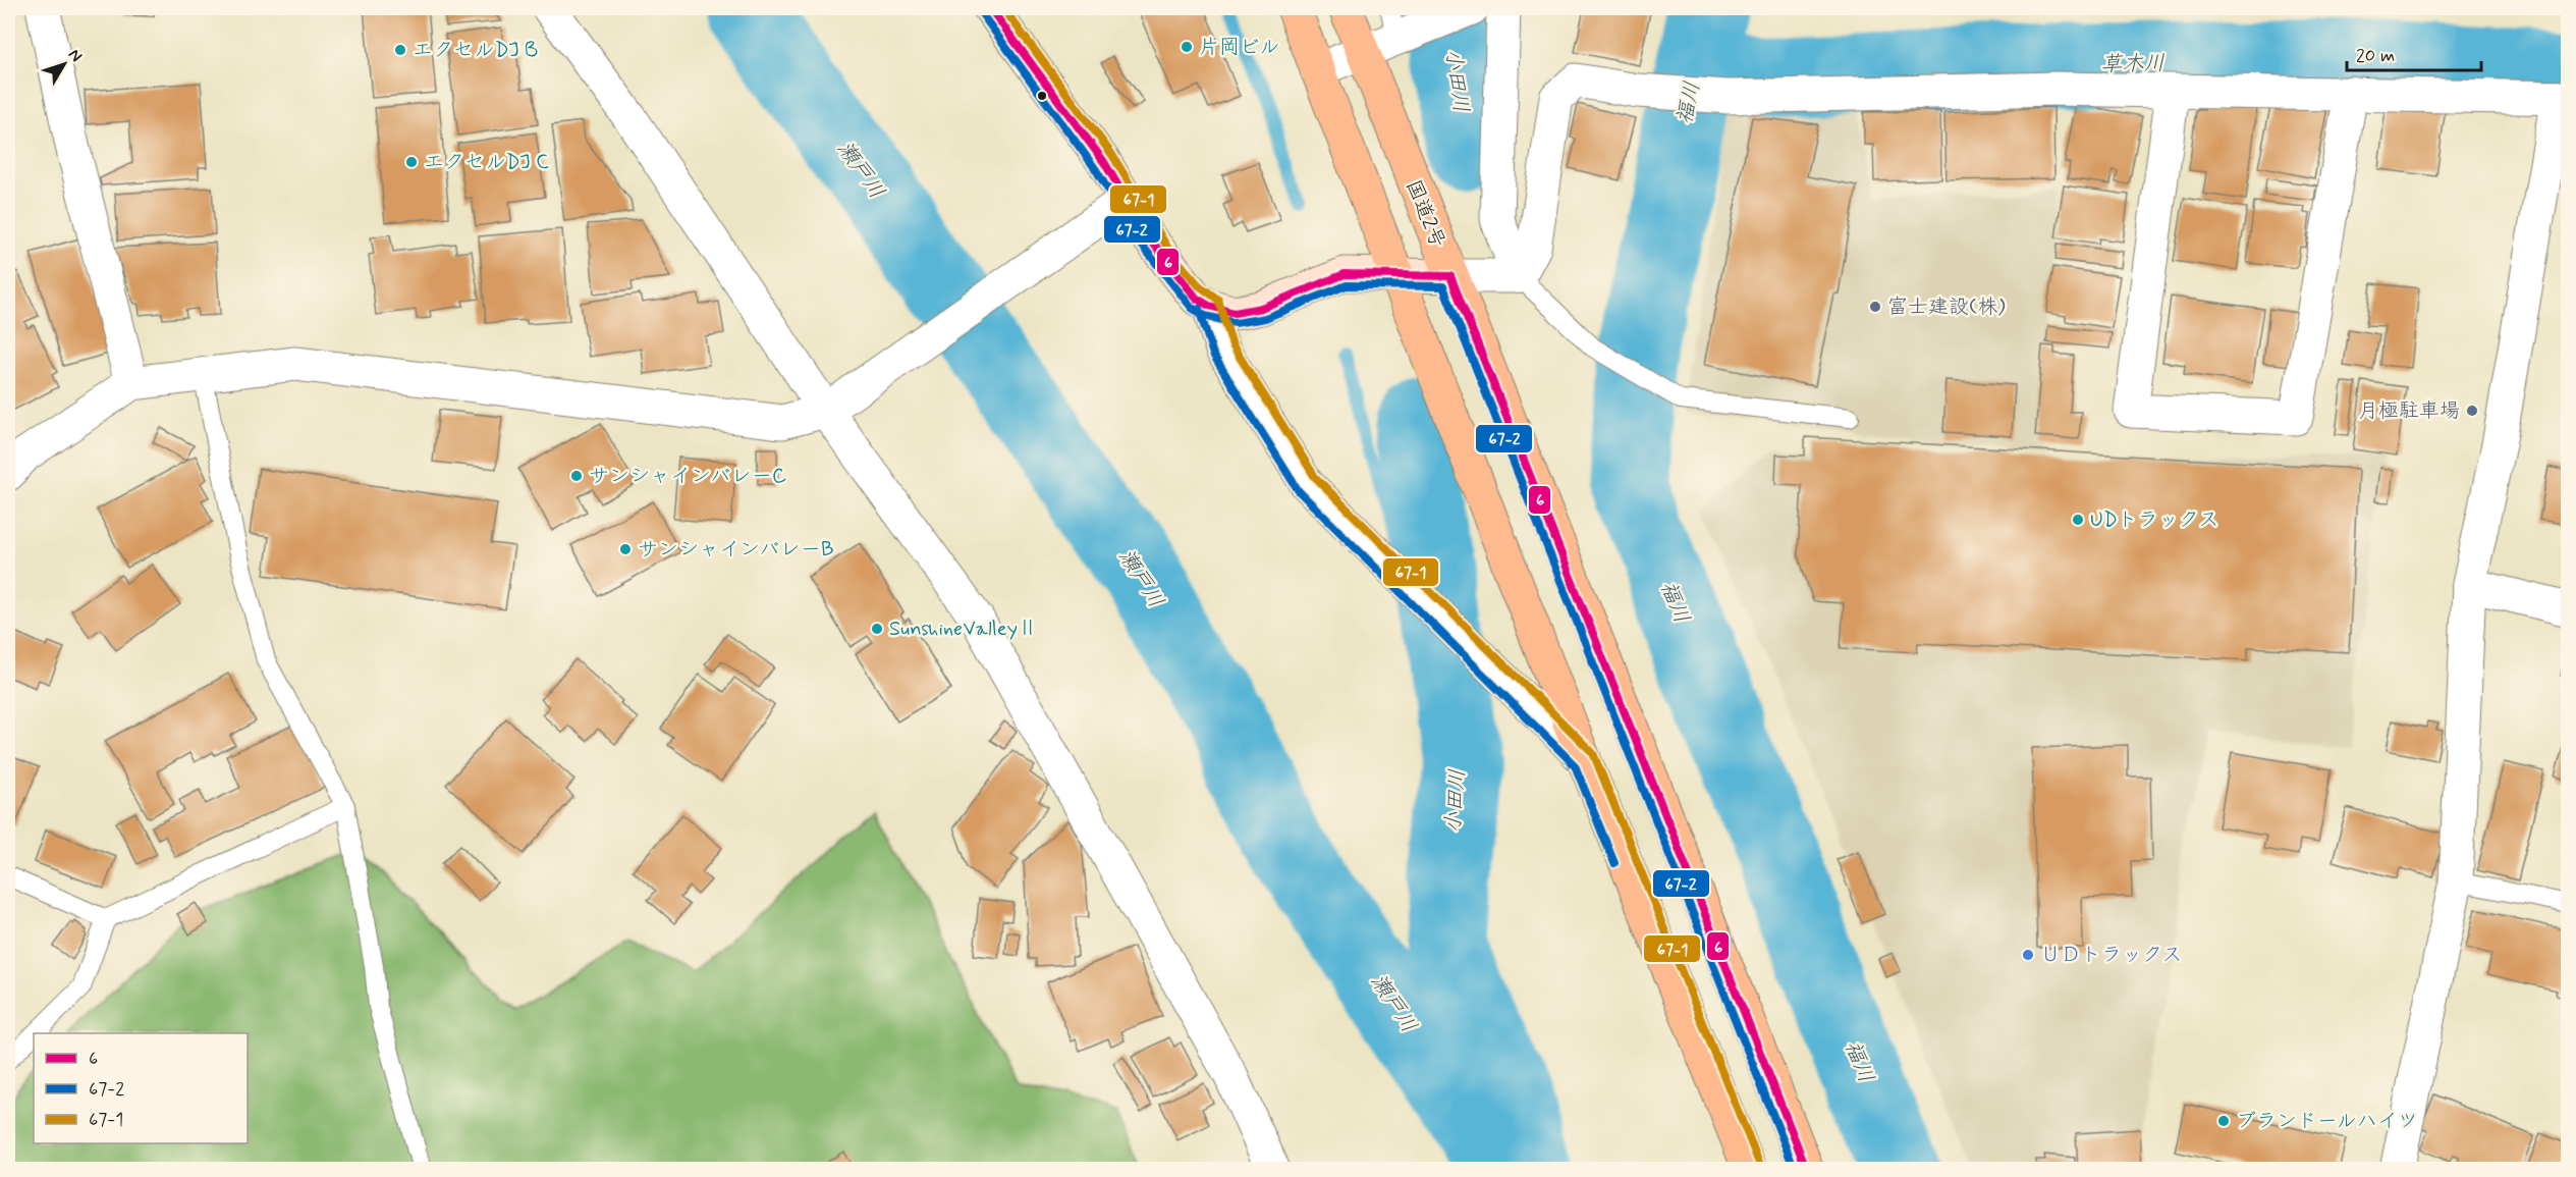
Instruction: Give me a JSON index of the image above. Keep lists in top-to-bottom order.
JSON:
{
  "streets": {
    "highway": ["国道2号"]
  },
  "water": [
    "草木川",
    "小田川",
    "福川",
    "瀬戸川"
  ],
  "places": [
    "片岡ビル",
    "エクセルDJ B",
    "エクセルDJ C",
    "富士建設(株)",
    "月極駐車場",
    "サンシャインバレーC",
    "UDトラックス",
    "サンシャインバレーB",
    "SunshineValleyⅡ",
    "ＵＤトラックス",
    "ブランドールハイツ"
  ],
  "lines": ["transit line 6", "transit line 67-1", "transit line 67-2"],
  "legend": ["6", "67-2", "67-1"],
  "scale_bar": "20 m",
  "north": "top right"
}
